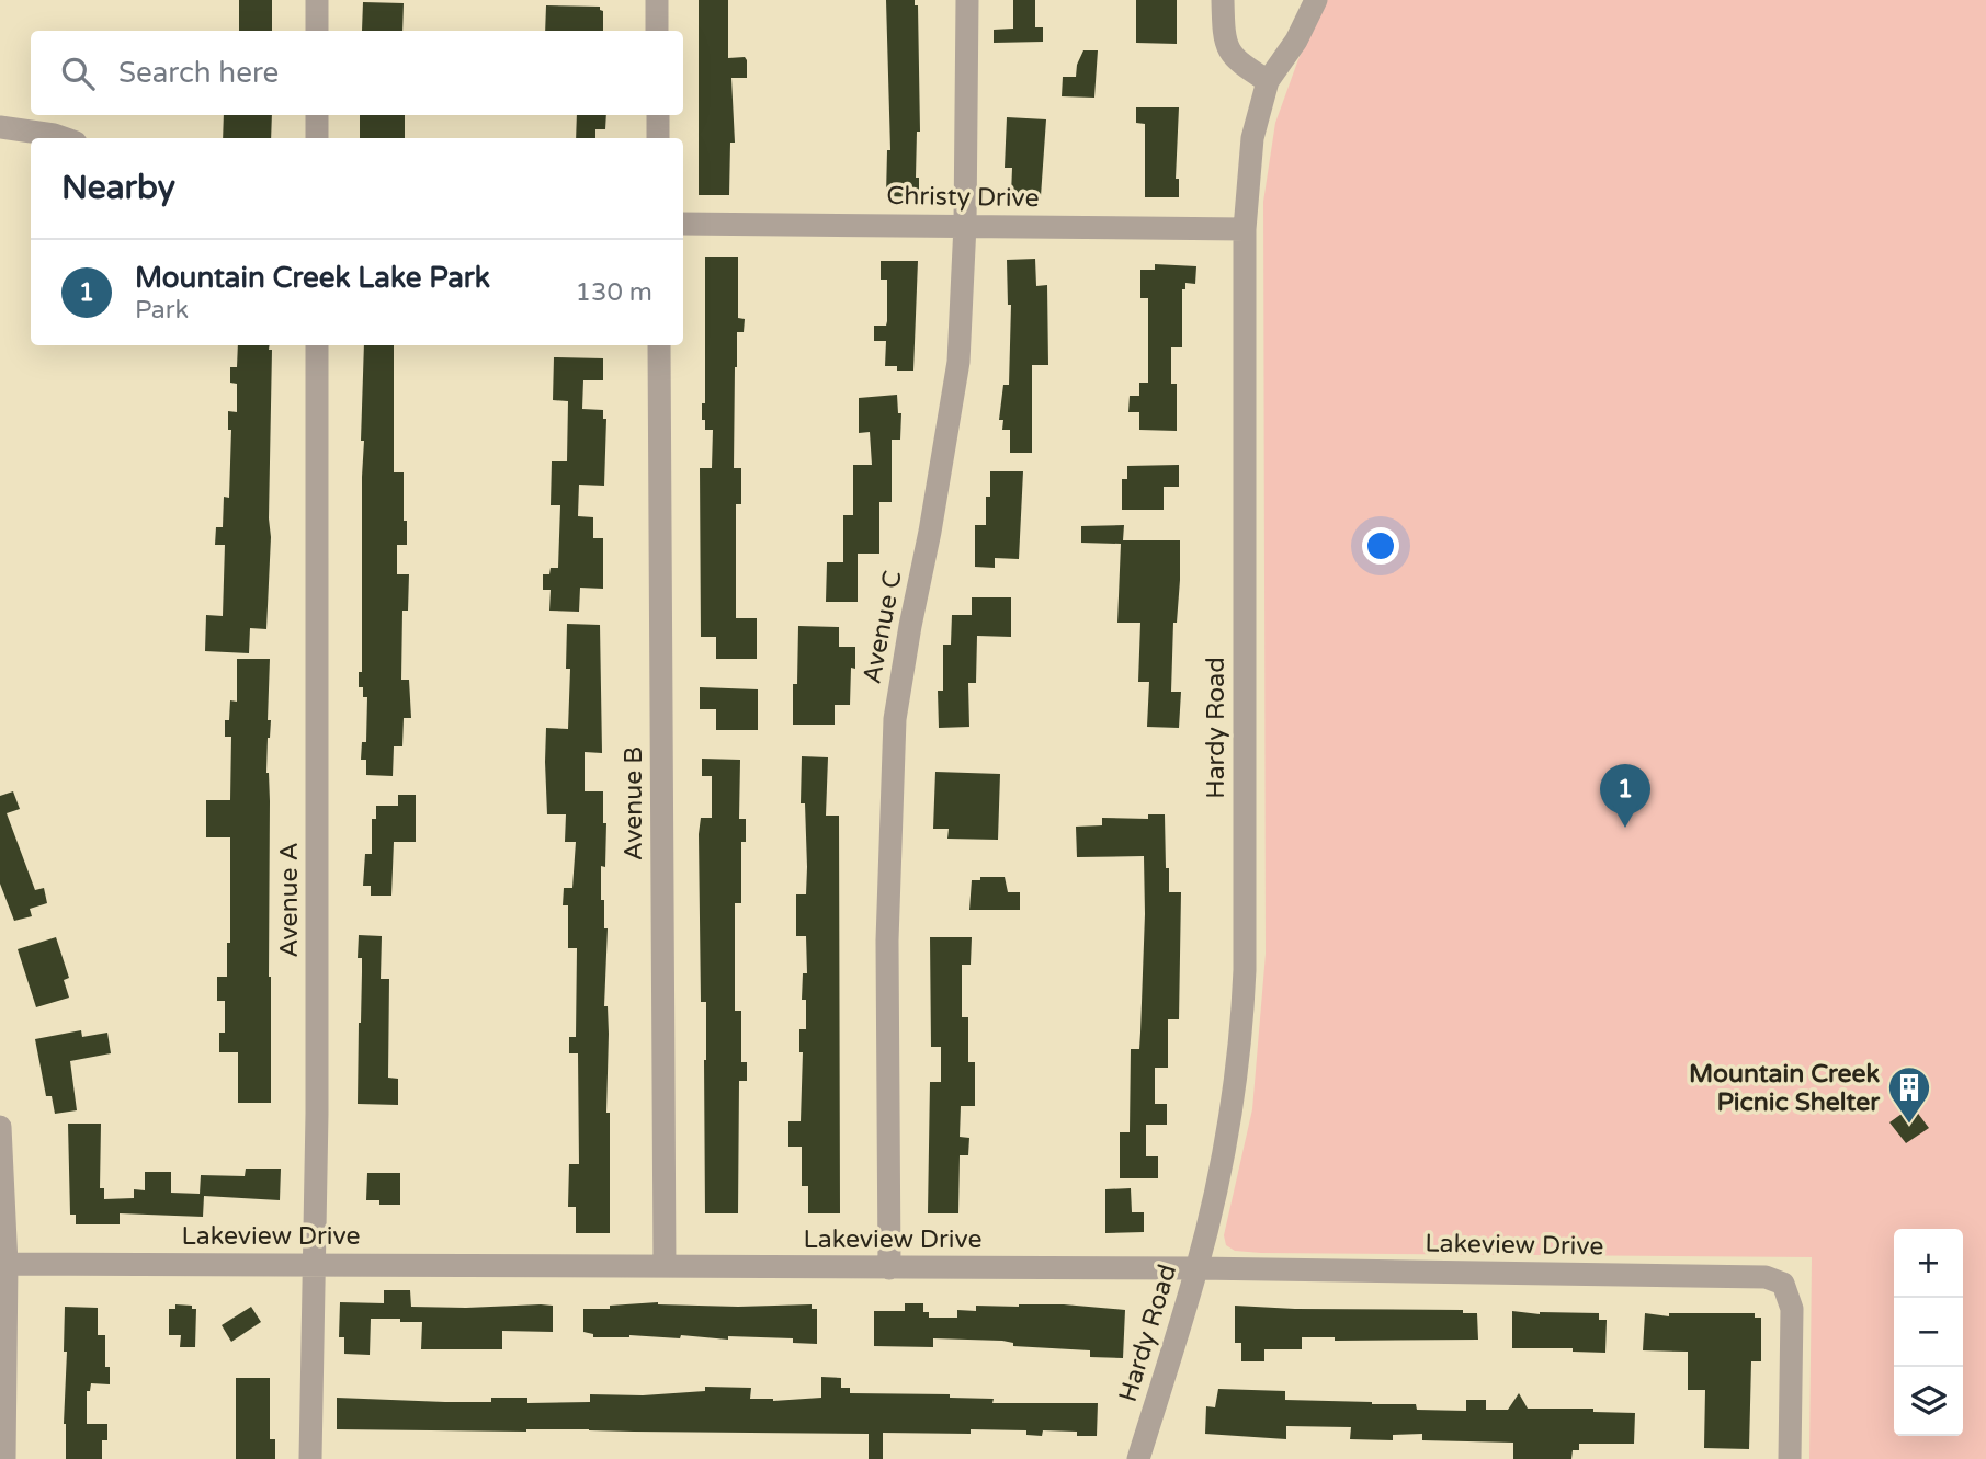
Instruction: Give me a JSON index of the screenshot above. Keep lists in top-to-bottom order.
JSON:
{
  "streets": {
    "street": [
      "Christy Drive",
      "Avenue C",
      "Hardy Road",
      "Avenue B",
      "Avenue A",
      "Lakeview Drive"
    ]
  },
  "crossings": [
    ["Christy Drive", "Avenue C"],
    ["Christy Drive", "Hardy Road"],
    ["Avenue C", "Lakeview Drive"],
    ["Hardy Road", "Lakeview Drive"],
    ["Avenue B", "Lakeview Drive"],
    ["Avenue A", "Lakeview Drive"]
  ],
  "places": {
    "building": ["Mountain Creek Picnic Shelter"]
  },
  "page": {
    "search": "Search here",
    "heading": "Nearby",
    "list": [
      {
        "mark": "1",
        "name": "Mountain Creek Lake Park",
        "note": "Park",
        "value": "130 m"
      }
    ],
    "pins": "1",
    "map_buttons": ["+", "−"]
  }
}
